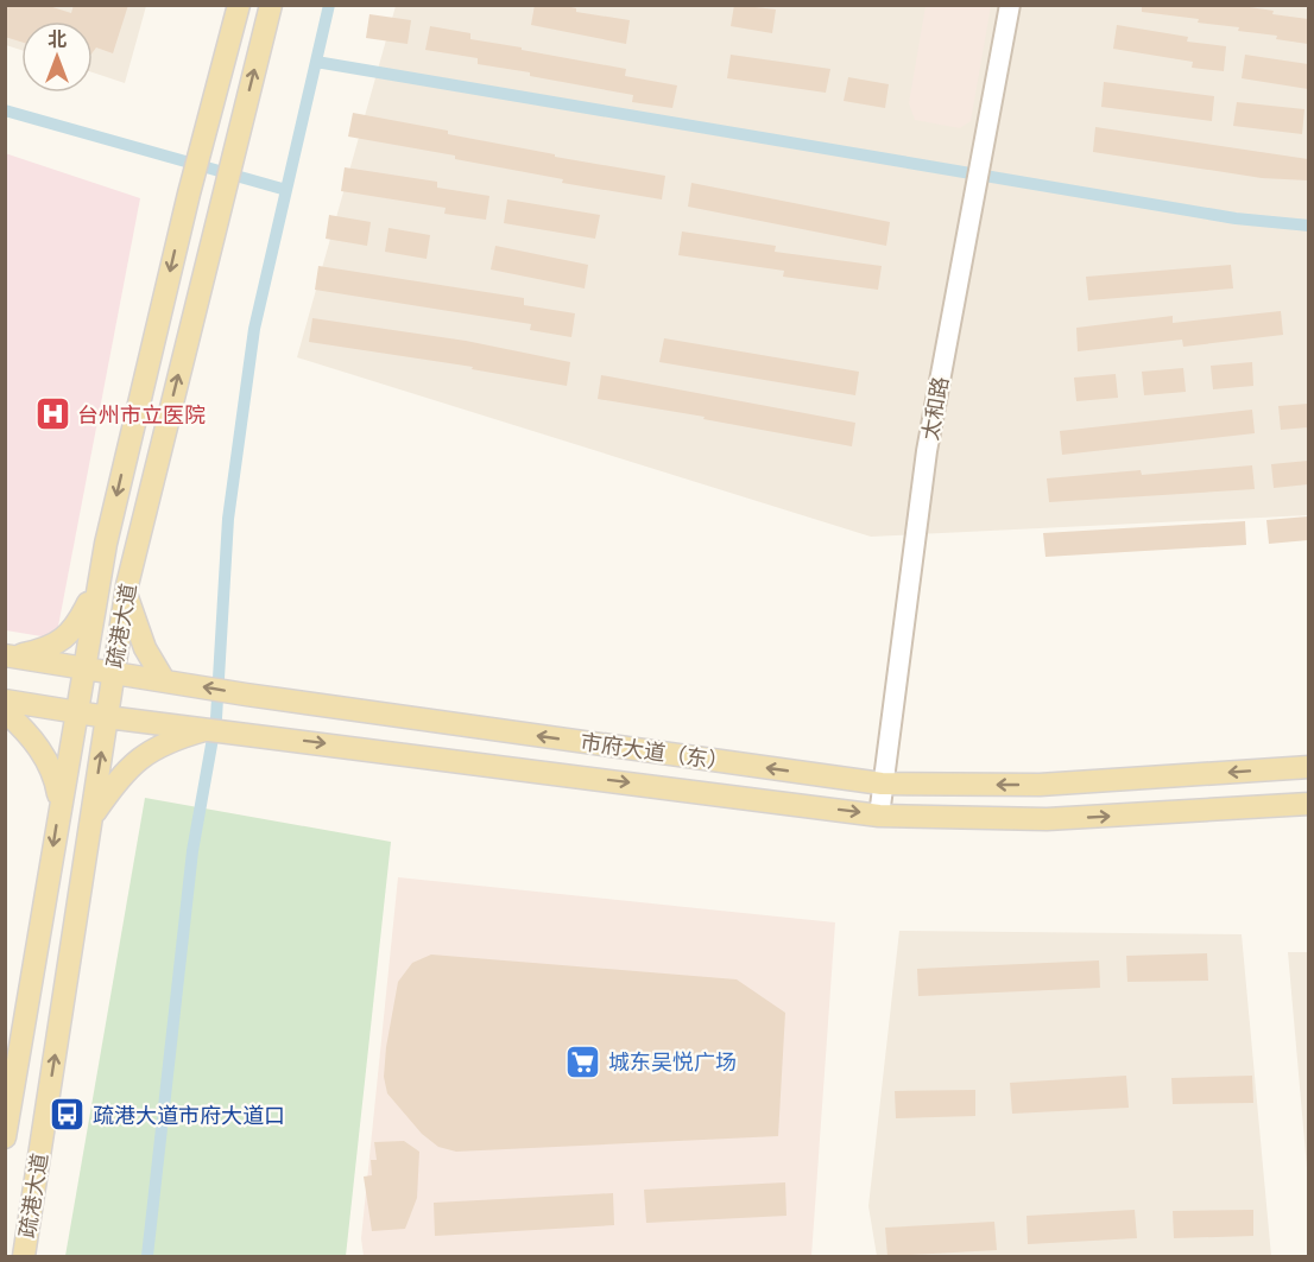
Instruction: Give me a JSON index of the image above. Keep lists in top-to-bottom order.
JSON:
{
  "streets": {
    "main road": ["疏港大道", "市府大道（东）"],
    "street": ["太和路"]
  },
  "crossings": [
    ["太和路", "市府大道（东）"],
    ["疏港大道", "市府大道（东）"]
  ],
  "places": {
    "hospital": ["台州市立医院"],
    "supermarket": ["城东吴悦广场"],
    "bus stop": ["疏港大道市府大道口"]
  },
  "north": "top"
}
